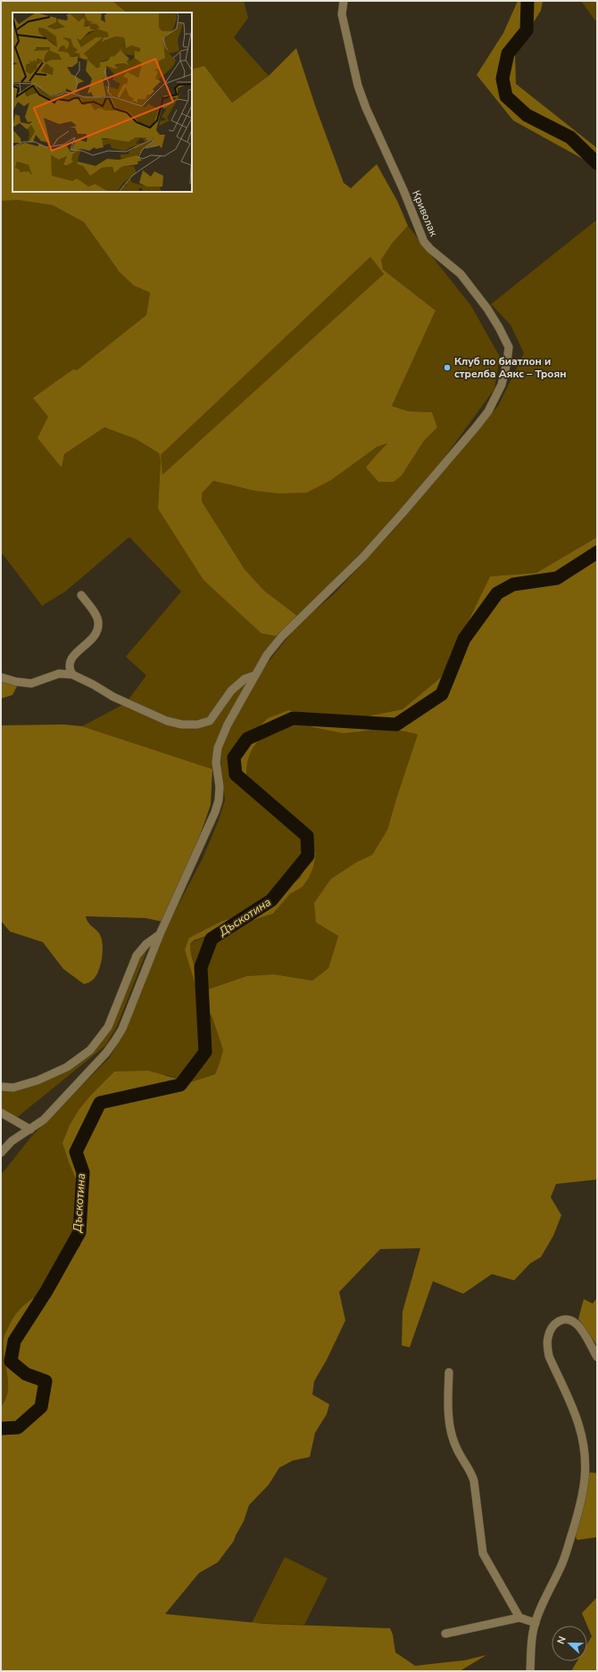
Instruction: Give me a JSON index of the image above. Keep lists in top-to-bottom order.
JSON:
{
  "streets": {
    "street": ["Криволак"]
  },
  "water": ["Дъскотина"],
  "places": ["Клуб по биатлон и стрелба Аякс – Троян"],
  "north": "left"
}
